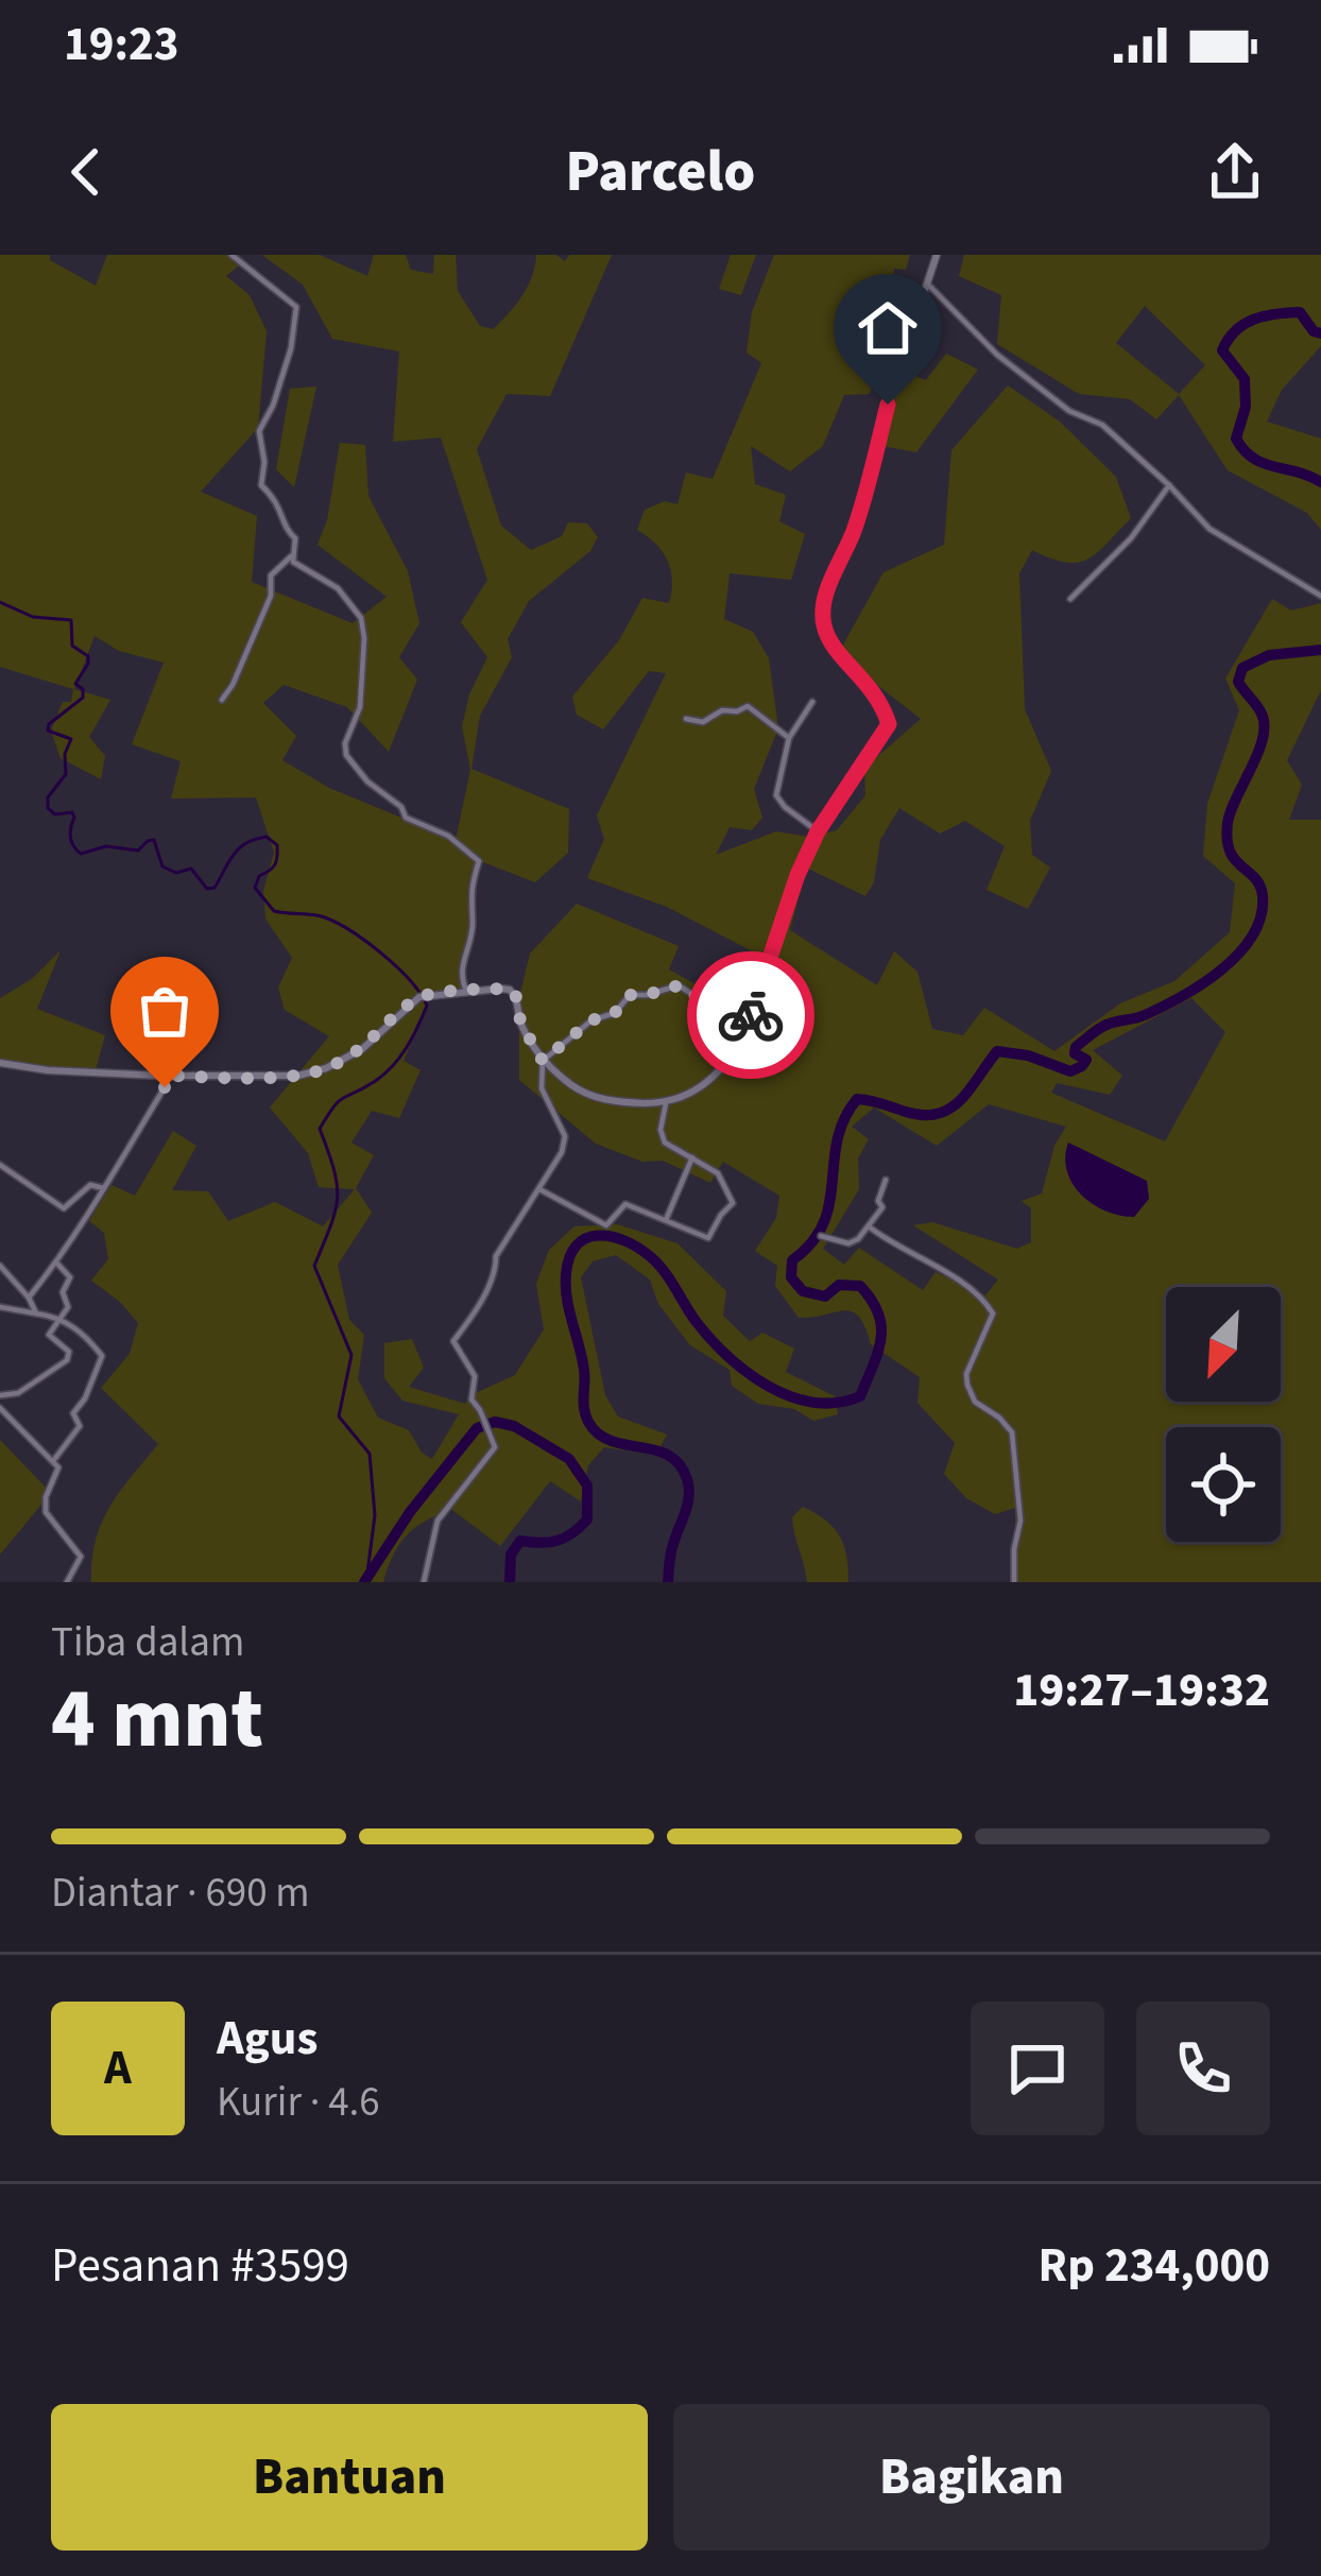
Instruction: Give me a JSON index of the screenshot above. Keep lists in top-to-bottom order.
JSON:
{
  "north": "bottom left",
  "page": {
    "status": "19:23",
    "header": "Parcelo",
    "heading": ["4 mnt", "Tiba dalam", "19:27–19:32"],
    "panel": [
      "Agus",
      "Kurir · 4.6",
      "Pesanan #3599",
      "Rp 234,000"
    ],
    "bar": "Diantar · 690 m",
    "round": "A",
    "buttons": ["Bantuan", "Bagikan"]
  }
}
